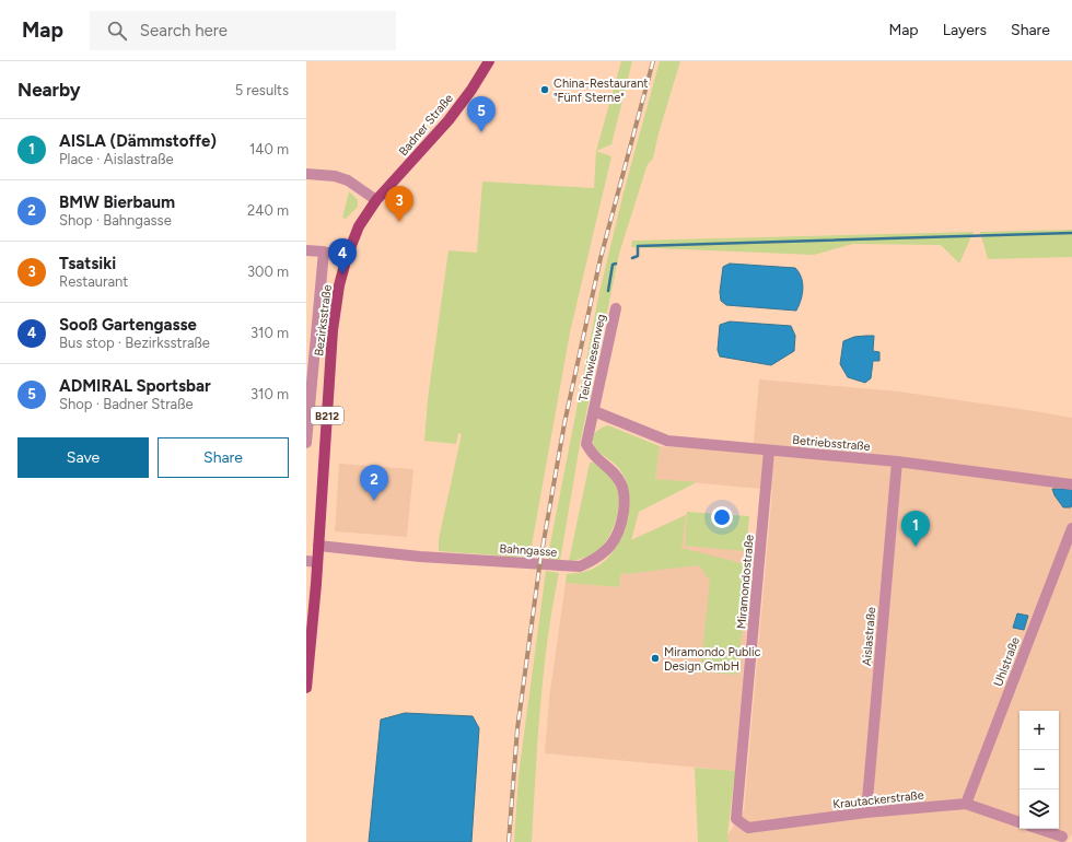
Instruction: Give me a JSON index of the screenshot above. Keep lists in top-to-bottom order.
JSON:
{
  "streets": {
    "main road": ["Badner Straße", "Bezirksstraße", "B212"],
    "street": [
      "Teichwiesenweg",
      "Betriebsstraße",
      "Bahngasse",
      "Miramondostraße",
      "Aislastraße",
      "Uhlstraße",
      "Krautackerstraße"
    ]
  },
  "crossings": [
    ["Badner Straße", "Bezirksstraße"],
    ["Bezirksstraße", "Bahngasse"],
    ["Teichwiesenweg", "Betriebsstraße"],
    ["Teichwiesenweg", "Bahngasse"],
    ["Betriebsstraße", "Miramondostraße"],
    ["Betriebsstraße", "Aislastraße"],
    ["Miramondostraße", "Krautackerstraße"],
    ["Aislastraße", "Krautackerstraße"],
    ["Uhlstraße", "Krautackerstraße"]
  ],
  "places": ["China-Restaurant \"Fünf Sterne\"", "Miramondo Public Design GmbH"],
  "page": {
    "header": "Map",
    "search": "Search here",
    "nav": ["Map", "Layers", "Share"],
    "heading": ["Nearby", "5 results"],
    "pins": [
      "5",
      "3",
      "4",
      "2",
      "1"
    ],
    "list": [
      {
        "mark": "1",
        "name": "AISLA (Dämmstoffe)",
        "note": "Place · Aislastraße",
        "value": "140 m"
      },
      {
        "mark": "2",
        "name": "BMW Bierbaum",
        "note": "Shop · Bahngasse",
        "value": "240 m"
      },
      {
        "mark": "3",
        "name": "Tsatsiki",
        "note": "Restaurant",
        "value": "300 m"
      },
      {
        "mark": "4",
        "name": "Sooß Gartengasse",
        "note": "Bus stop · Bezirksstraße",
        "value": "310 m"
      },
      {
        "mark": "5",
        "name": "ADMIRAL Sportsbar",
        "note": "Shop · Badner Straße",
        "value": "310 m"
      }
    ],
    "buttons": ["Save", "Share"],
    "map_buttons": ["+", "−"]
  }
}
